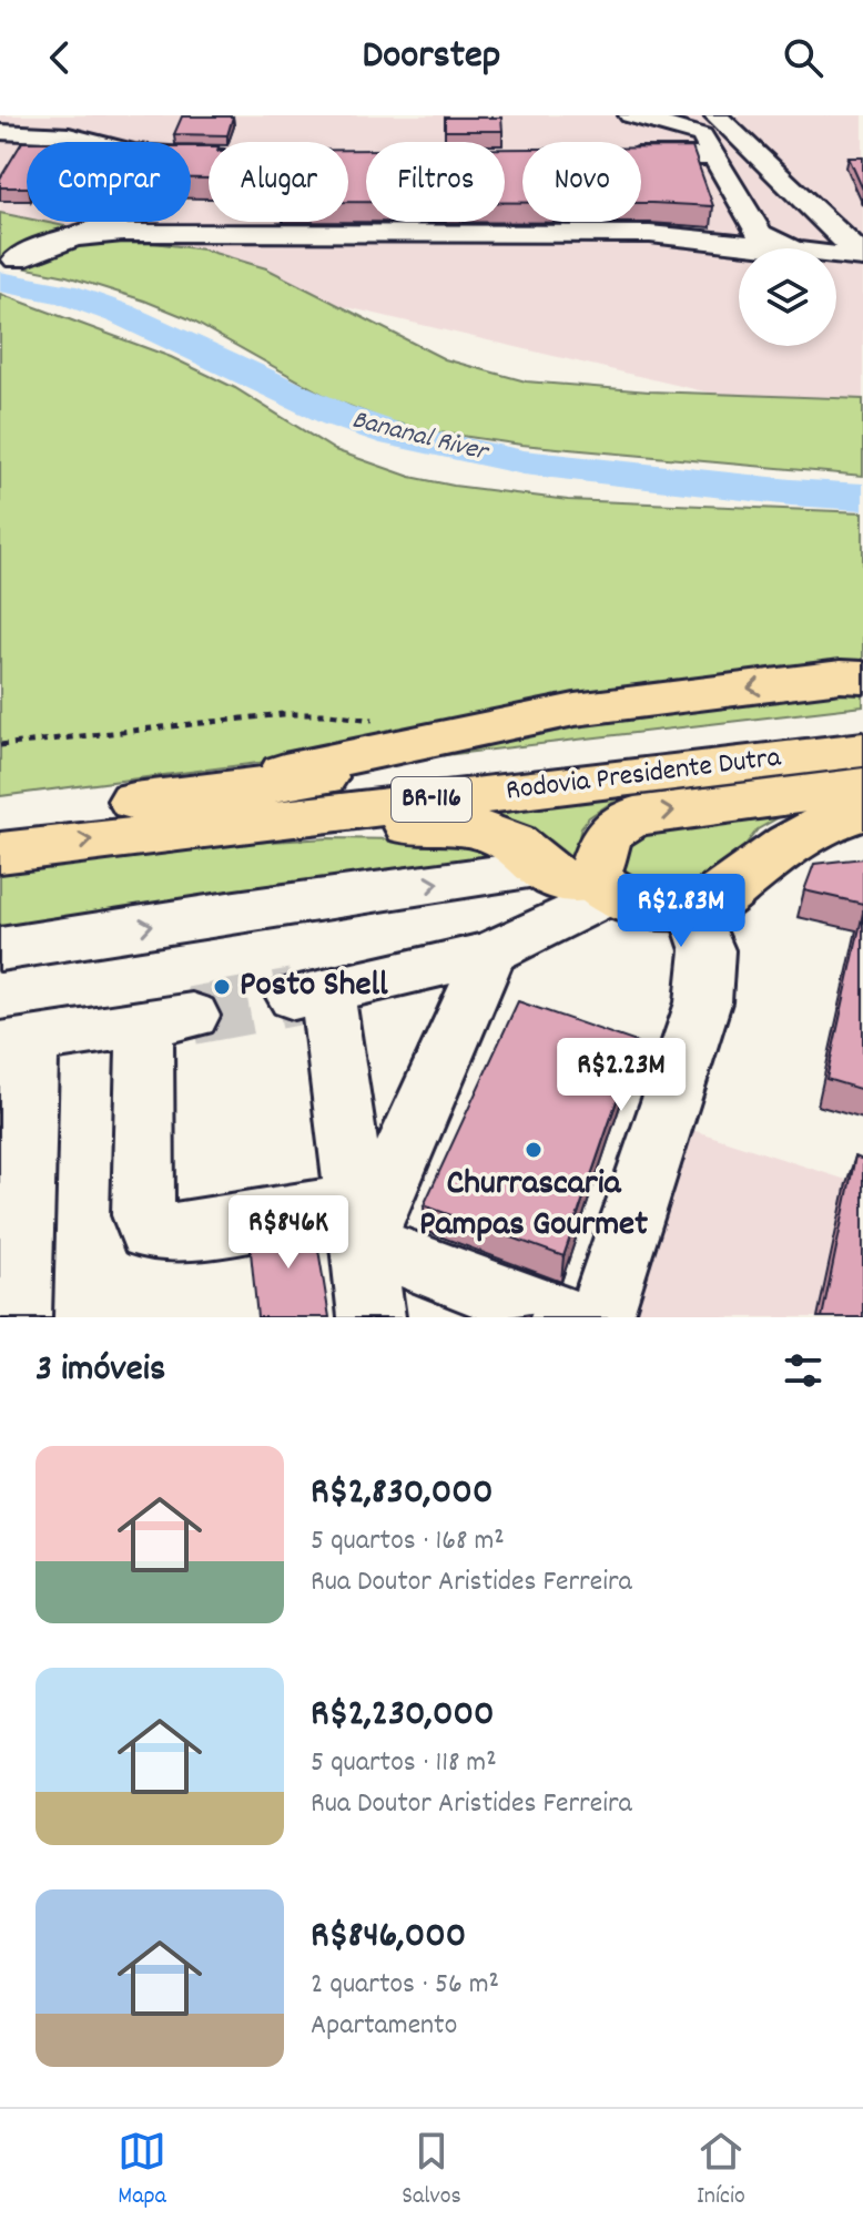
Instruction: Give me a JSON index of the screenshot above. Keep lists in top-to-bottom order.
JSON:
{
  "streets": {
    "main road": ["Rodovia Presidente Dutra", "BR-116"]
  },
  "water": ["Bananal River"],
  "places": ["Posto Shell", "Churrascaria Pampas Gourmet"],
  "page": {
    "header": "Doorstep",
    "chip": [
      "Comprar",
      "Alugar",
      "Filtros",
      "Novo"
    ],
    "price": ["R$2.83M", "R$2.23M", "R$846K"],
    "heading": "3 imóveis",
    "list": [
      {
        "name": "R$2,830,000",
        "note": "5 quartos · 168 m² · Rua Doutor Aristides Ferreira"
      },
      {
        "name": "R$2,230,000",
        "note": "5 quartos · 118 m² · Rua Doutor Aristides Ferreira"
      },
      {
        "name": "R$846,000",
        "note": "2 quartos · 56 m² · Apartamento"
      }
    ],
    "tabs": ["Mapa", "Salvos", "Início"]
  }
}
